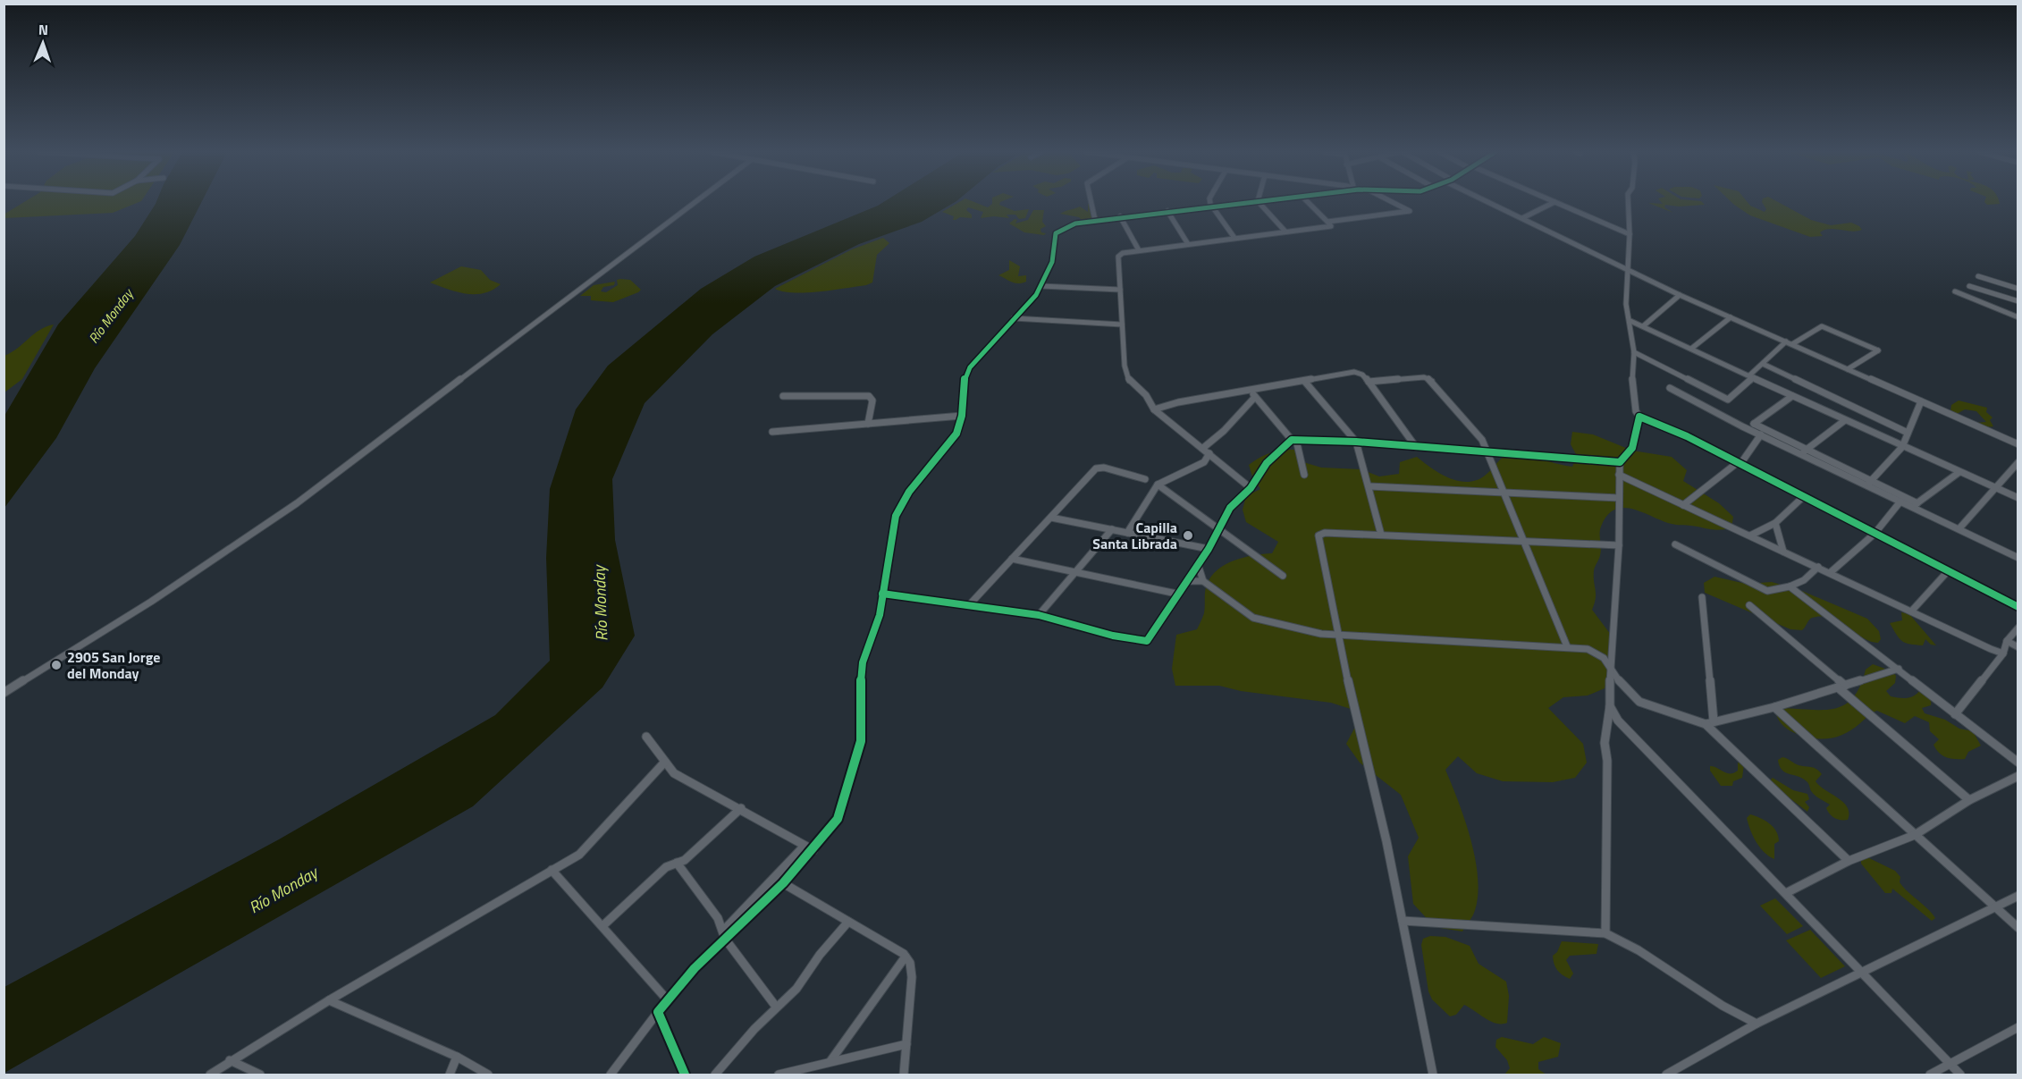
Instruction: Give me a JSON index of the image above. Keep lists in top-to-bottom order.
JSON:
{
  "water": ["Río Monday"],
  "places": ["Capilla Santa Librada", "2905 San Jorge del Monday"],
  "north": "top"
}
